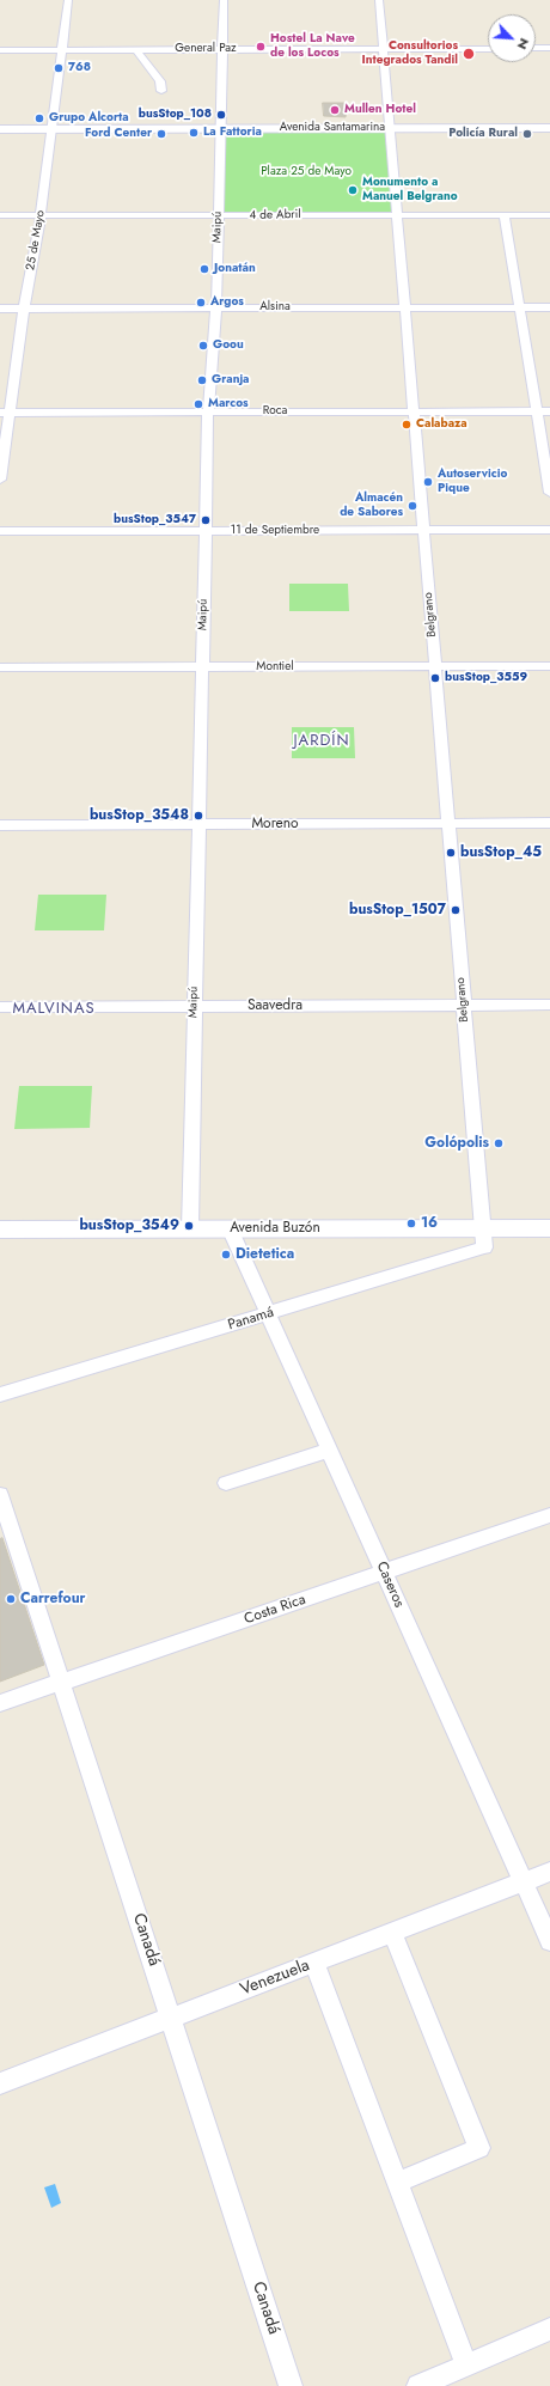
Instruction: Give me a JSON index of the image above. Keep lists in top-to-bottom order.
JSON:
{
  "streets": {
    "main road": ["Avenida Santamarina", "Avenida Buzón"],
    "street": [
      "General Paz",
      "4 de Abril",
      "Maipú",
      "25 de Mayo",
      "Alsina",
      "Roca",
      "11 de Septiembre",
      "Belgrano",
      "Montiel",
      "Moreno",
      "Saavedra",
      "Panamá",
      "Caseros",
      "Costa Rica",
      "Canadá",
      "Venezuela"
    ]
  },
  "crossings": [
    ["General Paz", "Maipú"],
    ["General Paz", "25 de Mayo"],
    ["General Paz", "Belgrano"],
    ["Avenida Santamarina", "Maipú"],
    ["Avenida Santamarina", "25 de Mayo"],
    ["Avenida Santamarina", "Belgrano"],
    ["4 de Abril", "Maipú"],
    ["4 de Abril", "25 de Mayo"],
    ["4 de Abril", "Belgrano"],
    ["Maipú", "Alsina"],
    ["Maipú", "Roca"],
    ["Maipú", "11 de Septiembre"],
    ["Maipú", "Montiel"],
    ["Maipú", "Moreno"],
    ["Maipú", "Saavedra"],
    ["Maipú", "Avenida Buzón"],
    ["25 de Mayo", "Alsina"],
    ["25 de Mayo", "Roca"],
    ["Alsina", "Belgrano"],
    ["Roca", "Belgrano"],
    ["11 de Septiembre", "Belgrano"],
    ["Belgrano", "Montiel"],
    ["Belgrano", "Moreno"],
    ["Belgrano", "Saavedra"],
    ["Belgrano", "Avenida Buzón"],
    ["Belgrano", "Panamá"],
    ["Avenida Buzón", "Panamá"],
    ["Avenida Buzón", "Caseros"],
    ["Panamá", "Caseros"],
    ["Caseros", "Costa Rica"],
    ["Caseros", "Venezuela"],
    ["Costa Rica", "Canadá"],
    ["Canadá", "Venezuela"]
  ],
  "districts": ["JARDÍN", "MALVINAS"],
  "parks": ["Plaza 25 de Mayo"],
  "places": [
    "Hostel La Nave de los Locos",
    "Consultorios Integrados Tandil",
    "768",
    "Mullen Hotel",
    "busStop_108",
    "Grupo Alcorta",
    "La Fattoria",
    "Ford Center",
    "Policía Rural",
    "Monumento a Manuel Belgrano",
    "Jonatán",
    "Argos",
    "Goou",
    "Granja",
    "Marcos",
    "Calabaza",
    "Autoservicio Pique",
    "Almacén de Sabores",
    "busStop_3547",
    "busStop_3559",
    "busStop_3548",
    "busStop_45",
    "busStop_1507",
    "Golópolis",
    "16",
    "busStop_3549",
    "Dietetica",
    "Carrefour"
  ],
  "north": "bottom right"
}
